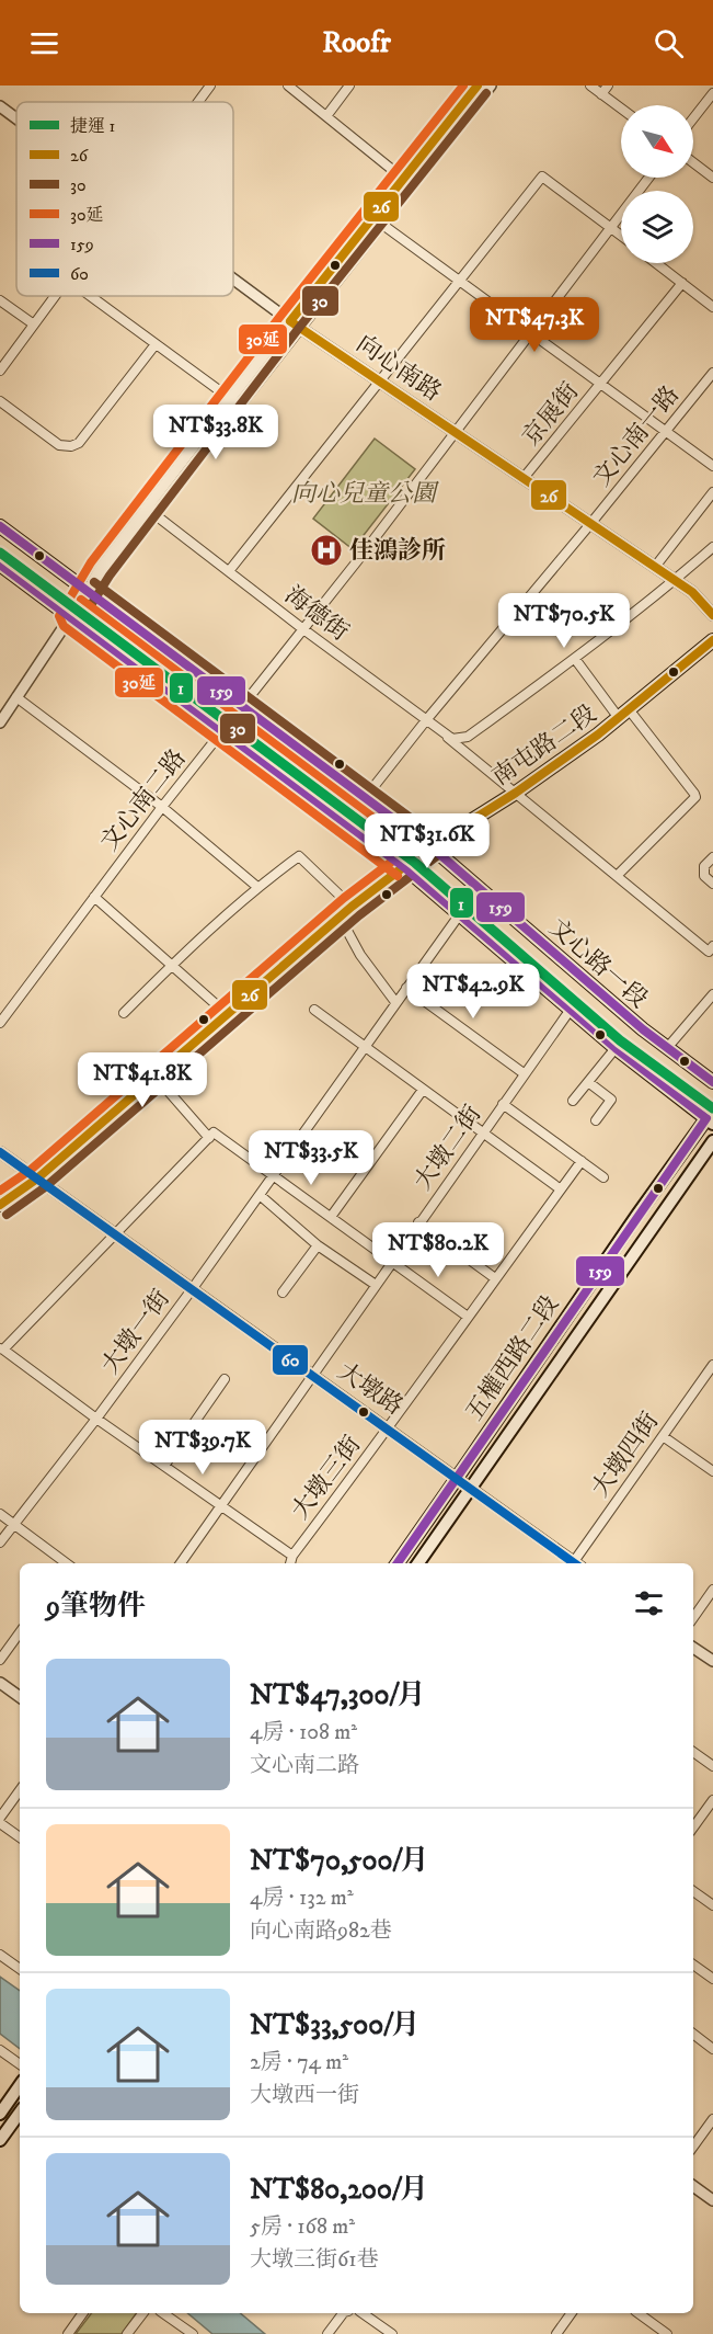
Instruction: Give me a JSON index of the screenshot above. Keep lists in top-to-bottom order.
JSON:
{
  "streets": {
    "main road": ["南屯路二段", "文心路一段", "五權西路二段"],
    "street": [
      "向心南路",
      "京展街",
      "文心南一路",
      "海德街",
      "文心南二路",
      "大墩二街",
      "大墩一街",
      "大墩路",
      "大墩四街",
      "大墩三街"
    ]
  },
  "crossings": [
    ["向心南路", "京展街"],
    ["向心南路", "文心南一路"],
    ["向心南路", "文心南二路"],
    ["文心南一路", "海德街"],
    ["文心南一路", "文心路一段"],
    ["海德街", "文心南二路"],
    ["南屯路二段", "文心路一段"],
    ["南屯路二段", "大墩路"],
    ["文心南二路", "文心路一段"],
    ["大墩二街", "大墩路"],
    ["大墩一街", "大墩路"],
    ["五權西路二段", "大墩路"],
    ["大墩路", "大墩三街"]
  ],
  "parks": ["向心兒童公園"],
  "places": {
    "hospital": ["佳鴻診所"]
  },
  "lines": [
    "transit line 26",
    "transit line 30延",
    "transit line 30",
    "transit line 159",
    "metro line 1",
    "transit line 60"
  ],
  "legend": [
    "捷運 1",
    "26",
    "30",
    "30延",
    "159",
    "60"
  ],
  "north": "bottom right",
  "page": {
    "header": "Roofr",
    "price": [
      "NT$47.3K",
      "NT$33.8K",
      "NT$70.5K",
      "NT$31.6K",
      "NT$42.9K",
      "NT$41.8K",
      "NT$33.5K",
      "NT$80.2K",
      "NT$39.7K"
    ],
    "heading": "9筆物件",
    "list": [
      {
        "name": "NT$47,300/月",
        "note": "4房 · 108 m² · 文心南二路"
      },
      {
        "name": "NT$70,500/月",
        "note": "4房 · 132 m² · 向心南路982巷"
      },
      {
        "name": "NT$33,500/月",
        "note": "2房 · 74 m² · 大墩西一街"
      },
      {
        "name": "NT$80,200/月",
        "note": "5房 · 168 m² · 大墩三街61巷"
      }
    ]
  }
}
